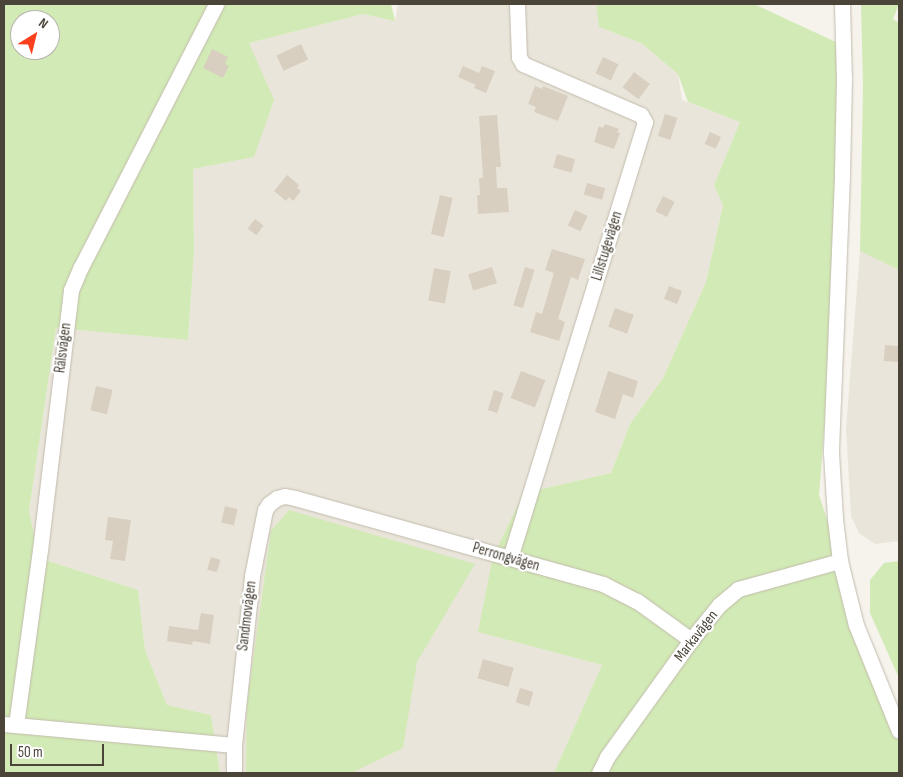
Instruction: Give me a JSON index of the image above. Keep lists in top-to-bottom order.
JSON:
{
  "streets": {
    "street": [
      "Lillstugevägen",
      "Rälsvägen",
      "Perrongvägen",
      "Sandmovägen",
      "Markavägen"
    ]
  },
  "crossings": [
    ["Lillstugevägen", "Perrongvägen"],
    ["Perrongvägen", "Sandmovägen"],
    ["Perrongvägen", "Markavägen"]
  ],
  "scale_bar": "50 m",
  "north": "top right"
}
